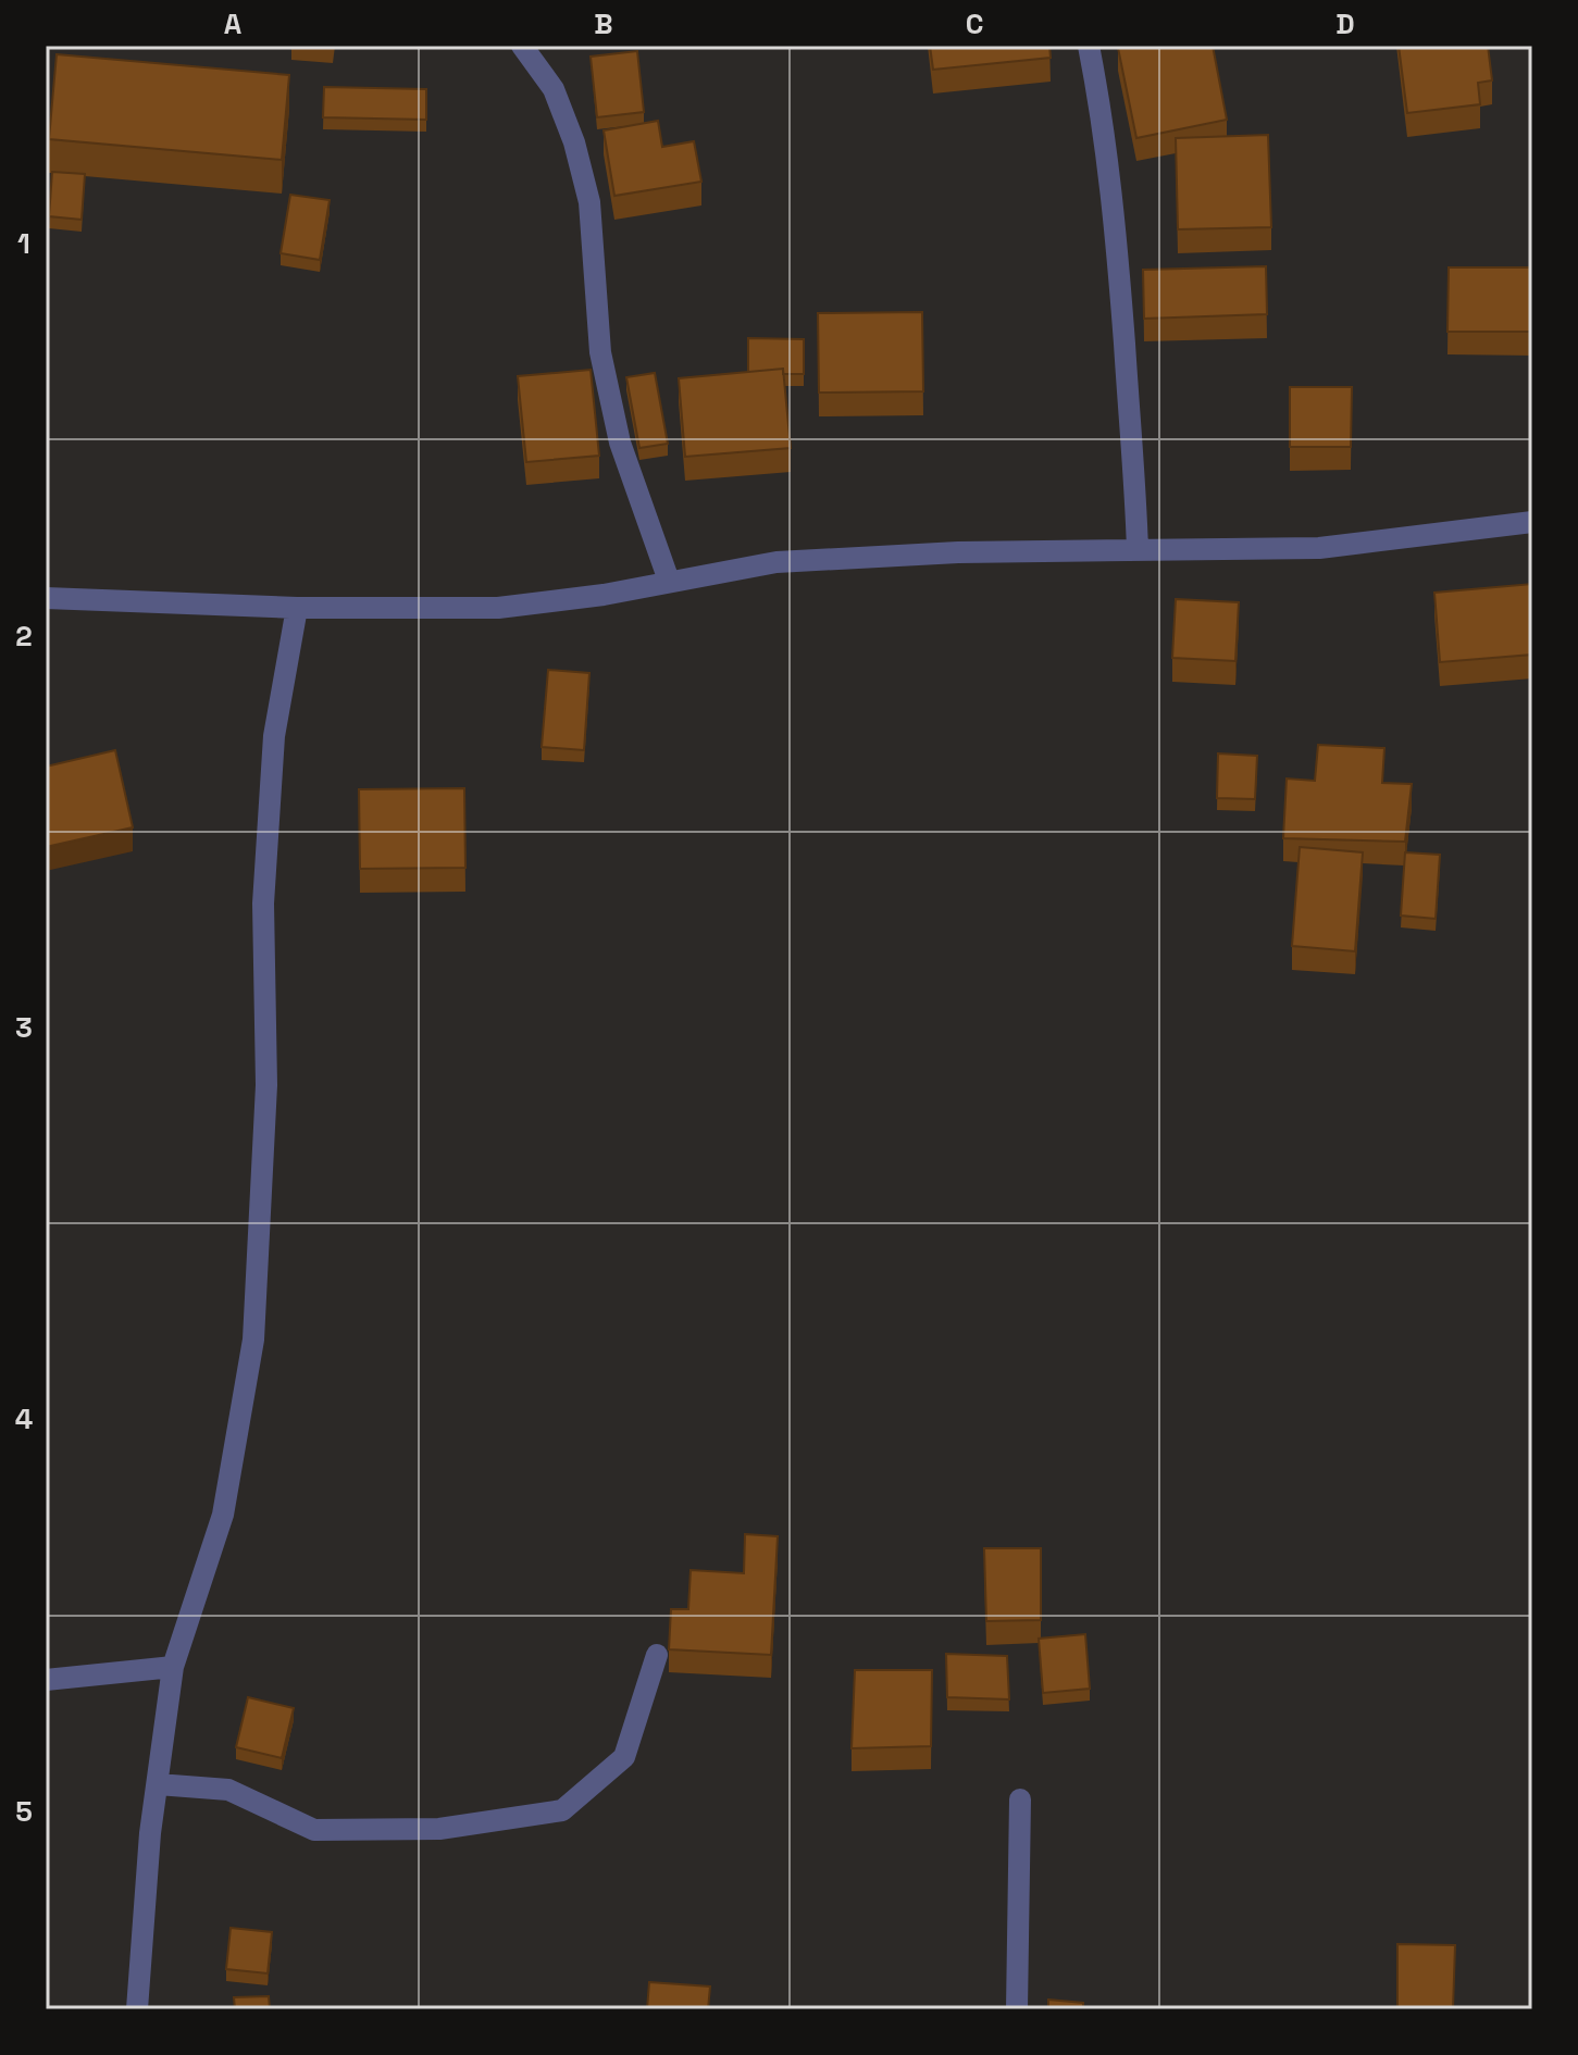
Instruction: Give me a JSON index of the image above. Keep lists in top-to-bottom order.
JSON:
{
  "grid": {
    "columns": [
      "A",
      "B",
      "C",
      "D"
    ],
    "rows": [
      "1",
      "2",
      "3",
      "4",
      "5"
    ]
  }
}
